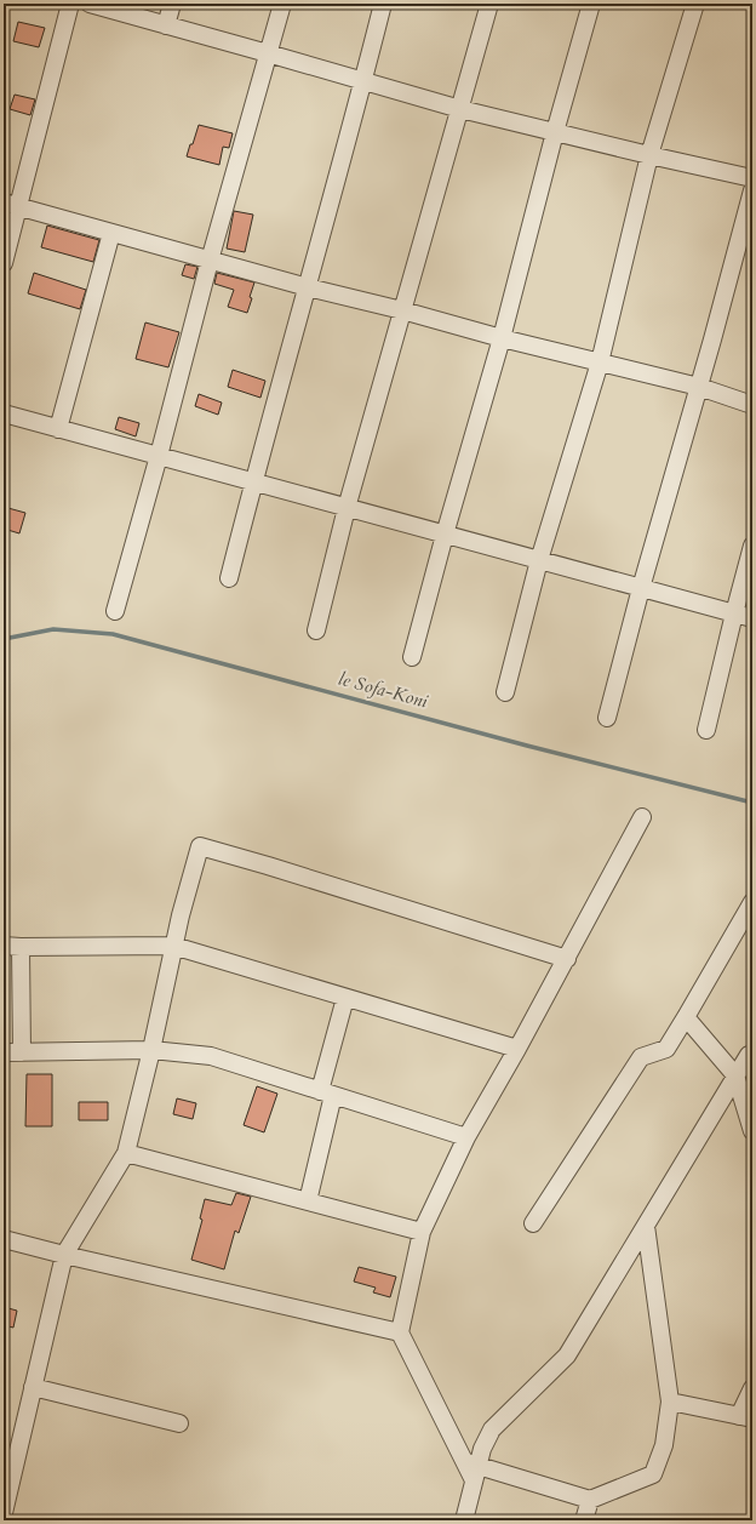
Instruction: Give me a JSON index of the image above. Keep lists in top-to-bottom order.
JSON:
{
  "water": ["le Sofa-Koni"]
}
